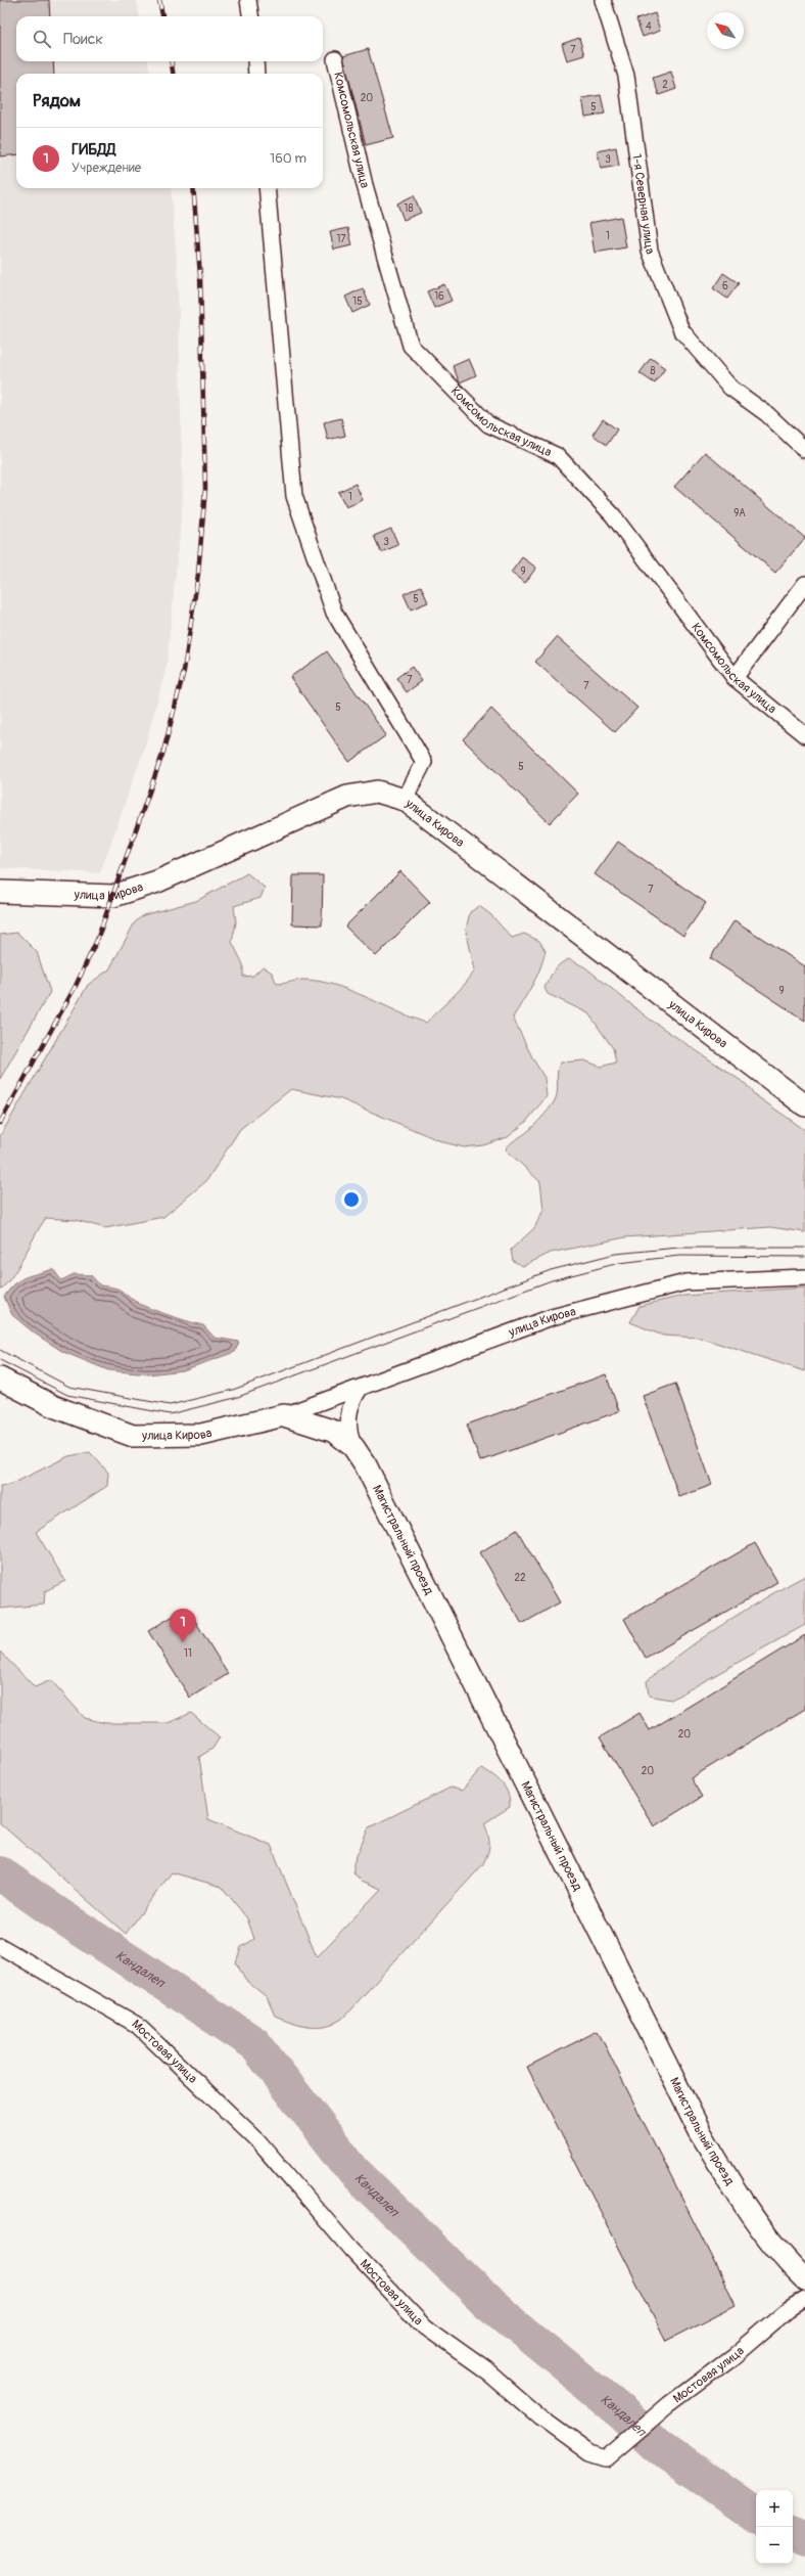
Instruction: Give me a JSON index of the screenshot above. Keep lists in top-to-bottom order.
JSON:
{
  "streets": {
    "main road": ["улица Кирова", "Магистральный проезд"],
    "street": ["Комсомольская улица", "1-я Северная улица", "Мостовая улица"]
  },
  "crossings": [
    ["улица Кирова", "Магистральный проезд"]
  ],
  "water": ["Кандалеп"],
  "house_numbers": [
    "4",
    "7",
    "2",
    "20",
    "5",
    "3",
    "18",
    "1",
    "17",
    "6",
    "16",
    "15",
    "8",
    "1",
    "9А",
    "3",
    "9",
    "5",
    "7",
    "7",
    "5",
    "5",
    "7",
    "9",
    "22",
    "11",
    "20",
    "20"
  ],
  "north": "top left",
  "page": {
    "search": "Поиск",
    "heading": "Рядом",
    "list": [
      {
        "mark": "1",
        "name": "ГИБДД",
        "note": "Учреждение",
        "value": "160 m"
      }
    ],
    "pins": "1",
    "map_buttons": ["+", "−"]
  }
}
